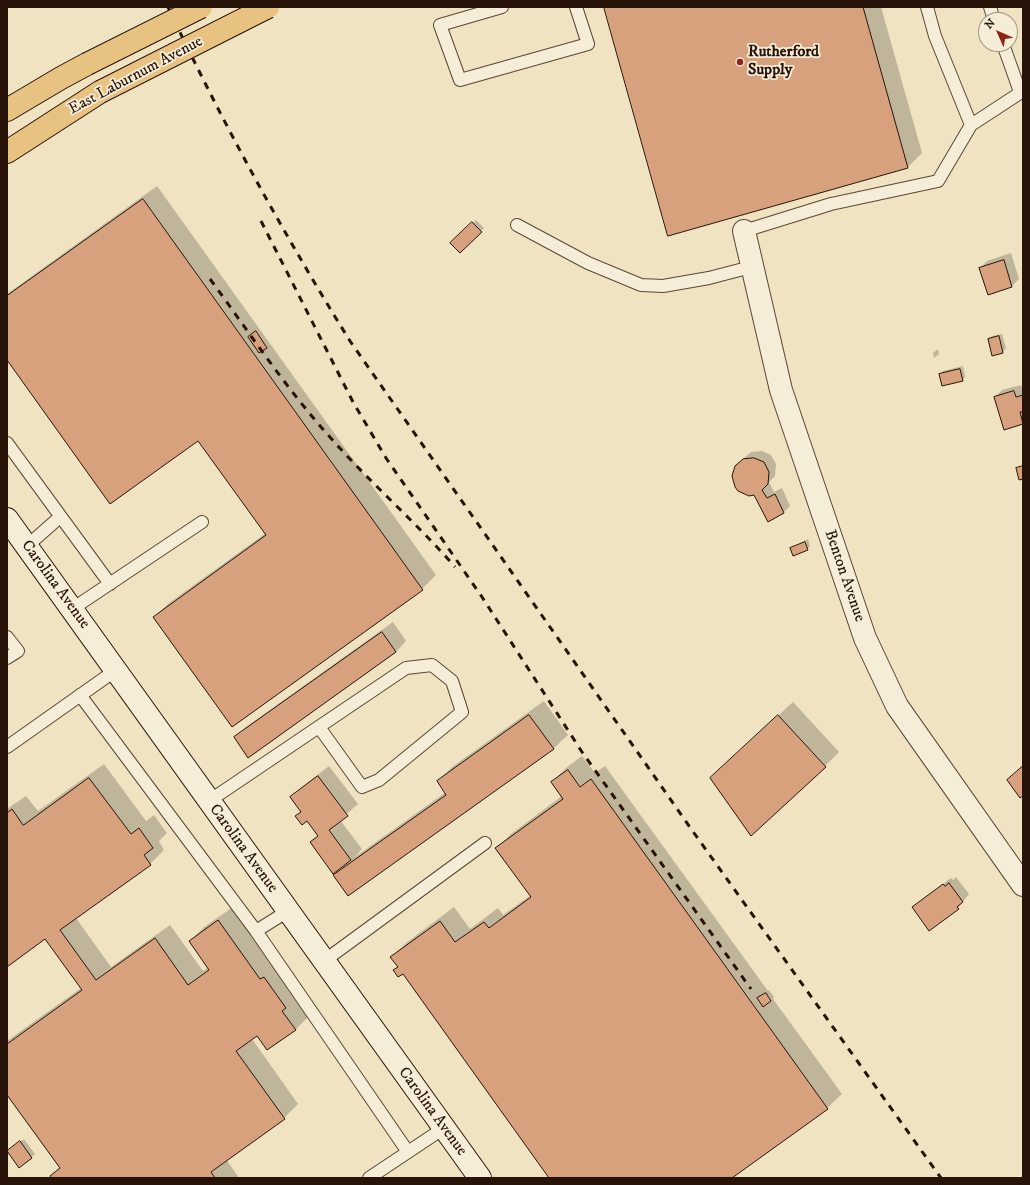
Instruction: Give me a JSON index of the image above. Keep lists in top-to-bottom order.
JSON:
{
  "streets": {
    "main road": ["East Laburnum Avenue"],
    "street": ["Benton Avenue", "Carolina Avenue"]
  },
  "places": ["Rutherford Supply"],
  "north": "top left"
}
